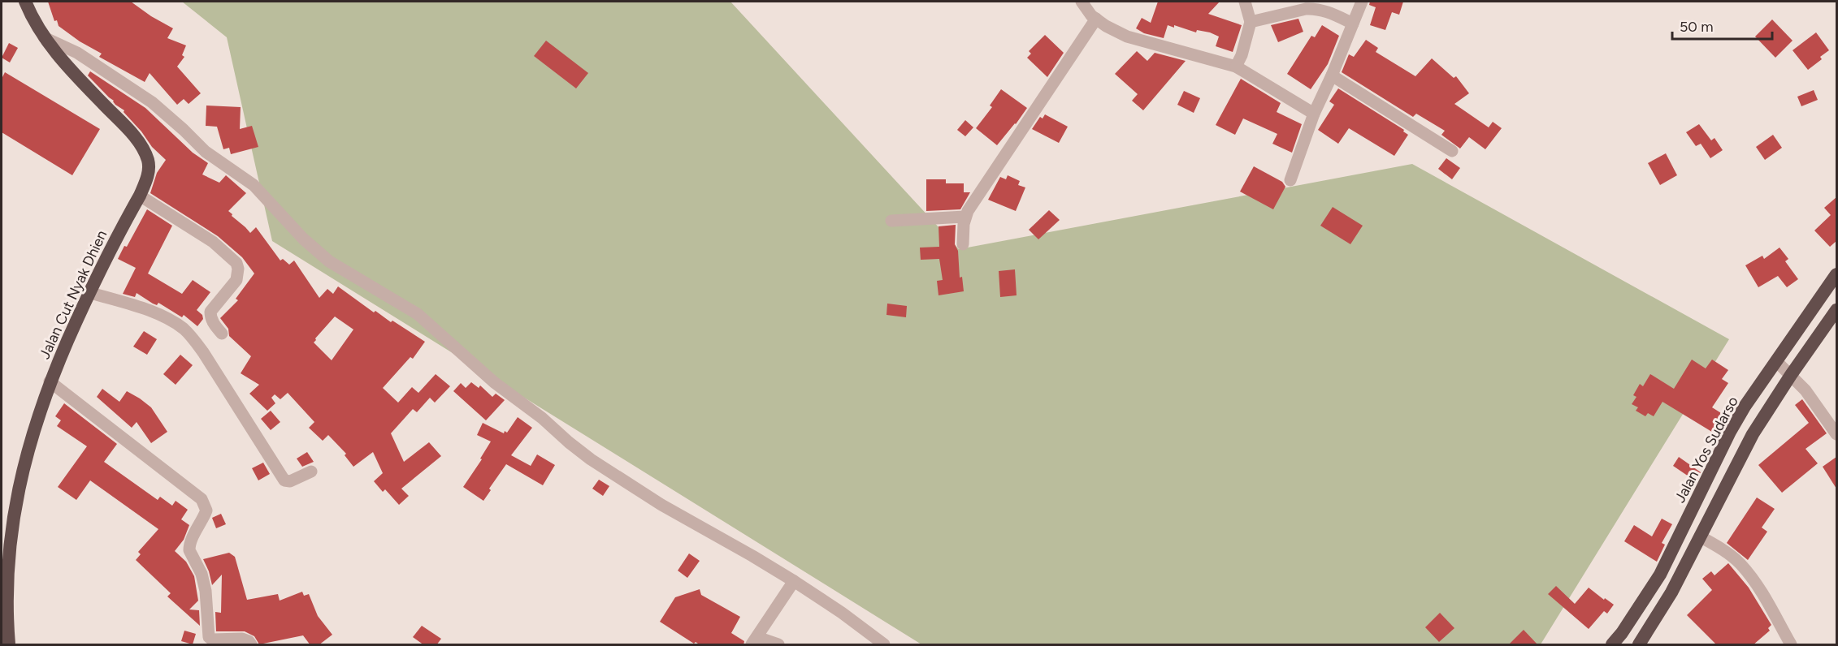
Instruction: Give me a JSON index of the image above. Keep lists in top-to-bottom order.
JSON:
{
  "streets": {
    "highway": ["Jalan Cut Nyak Dhien", "Jalan Yos Sudarso"]
  },
  "scale_bar": "50 m"
}
